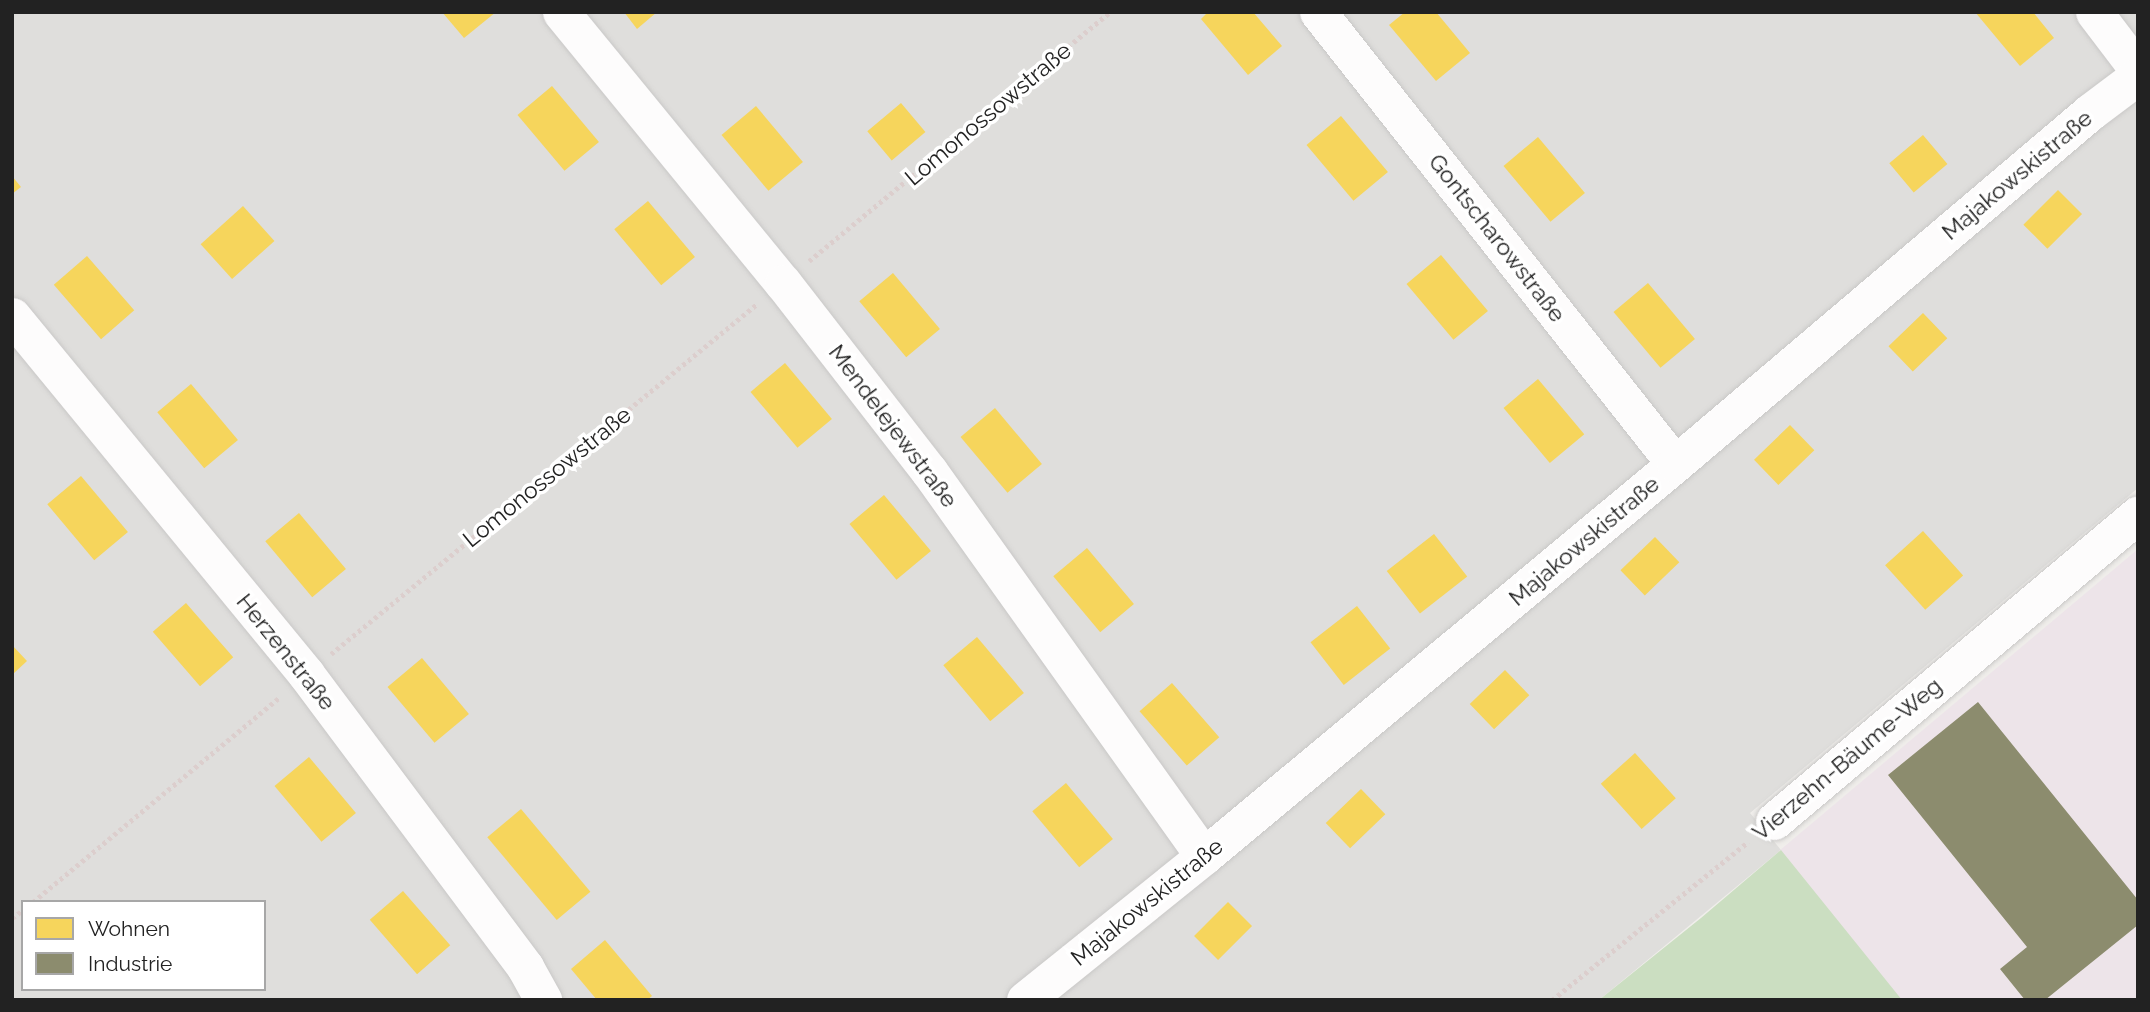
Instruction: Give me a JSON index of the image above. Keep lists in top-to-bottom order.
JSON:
{
  "streets": {
    "street": [
      "Majakowskistraße",
      "Gontscharowstraße",
      "Mendelejewstraße",
      "Herzenstraße",
      "Vierzehn-Bäume-Weg"
    ],
    "path": ["Lomonossowstraße"]
  },
  "crossings": [
    ["Majakowskistraße", "Gontscharowstraße"],
    ["Majakowskistraße", "Mendelejewstraße"]
  ],
  "legend": ["Wohnen", "Industrie"]
}
